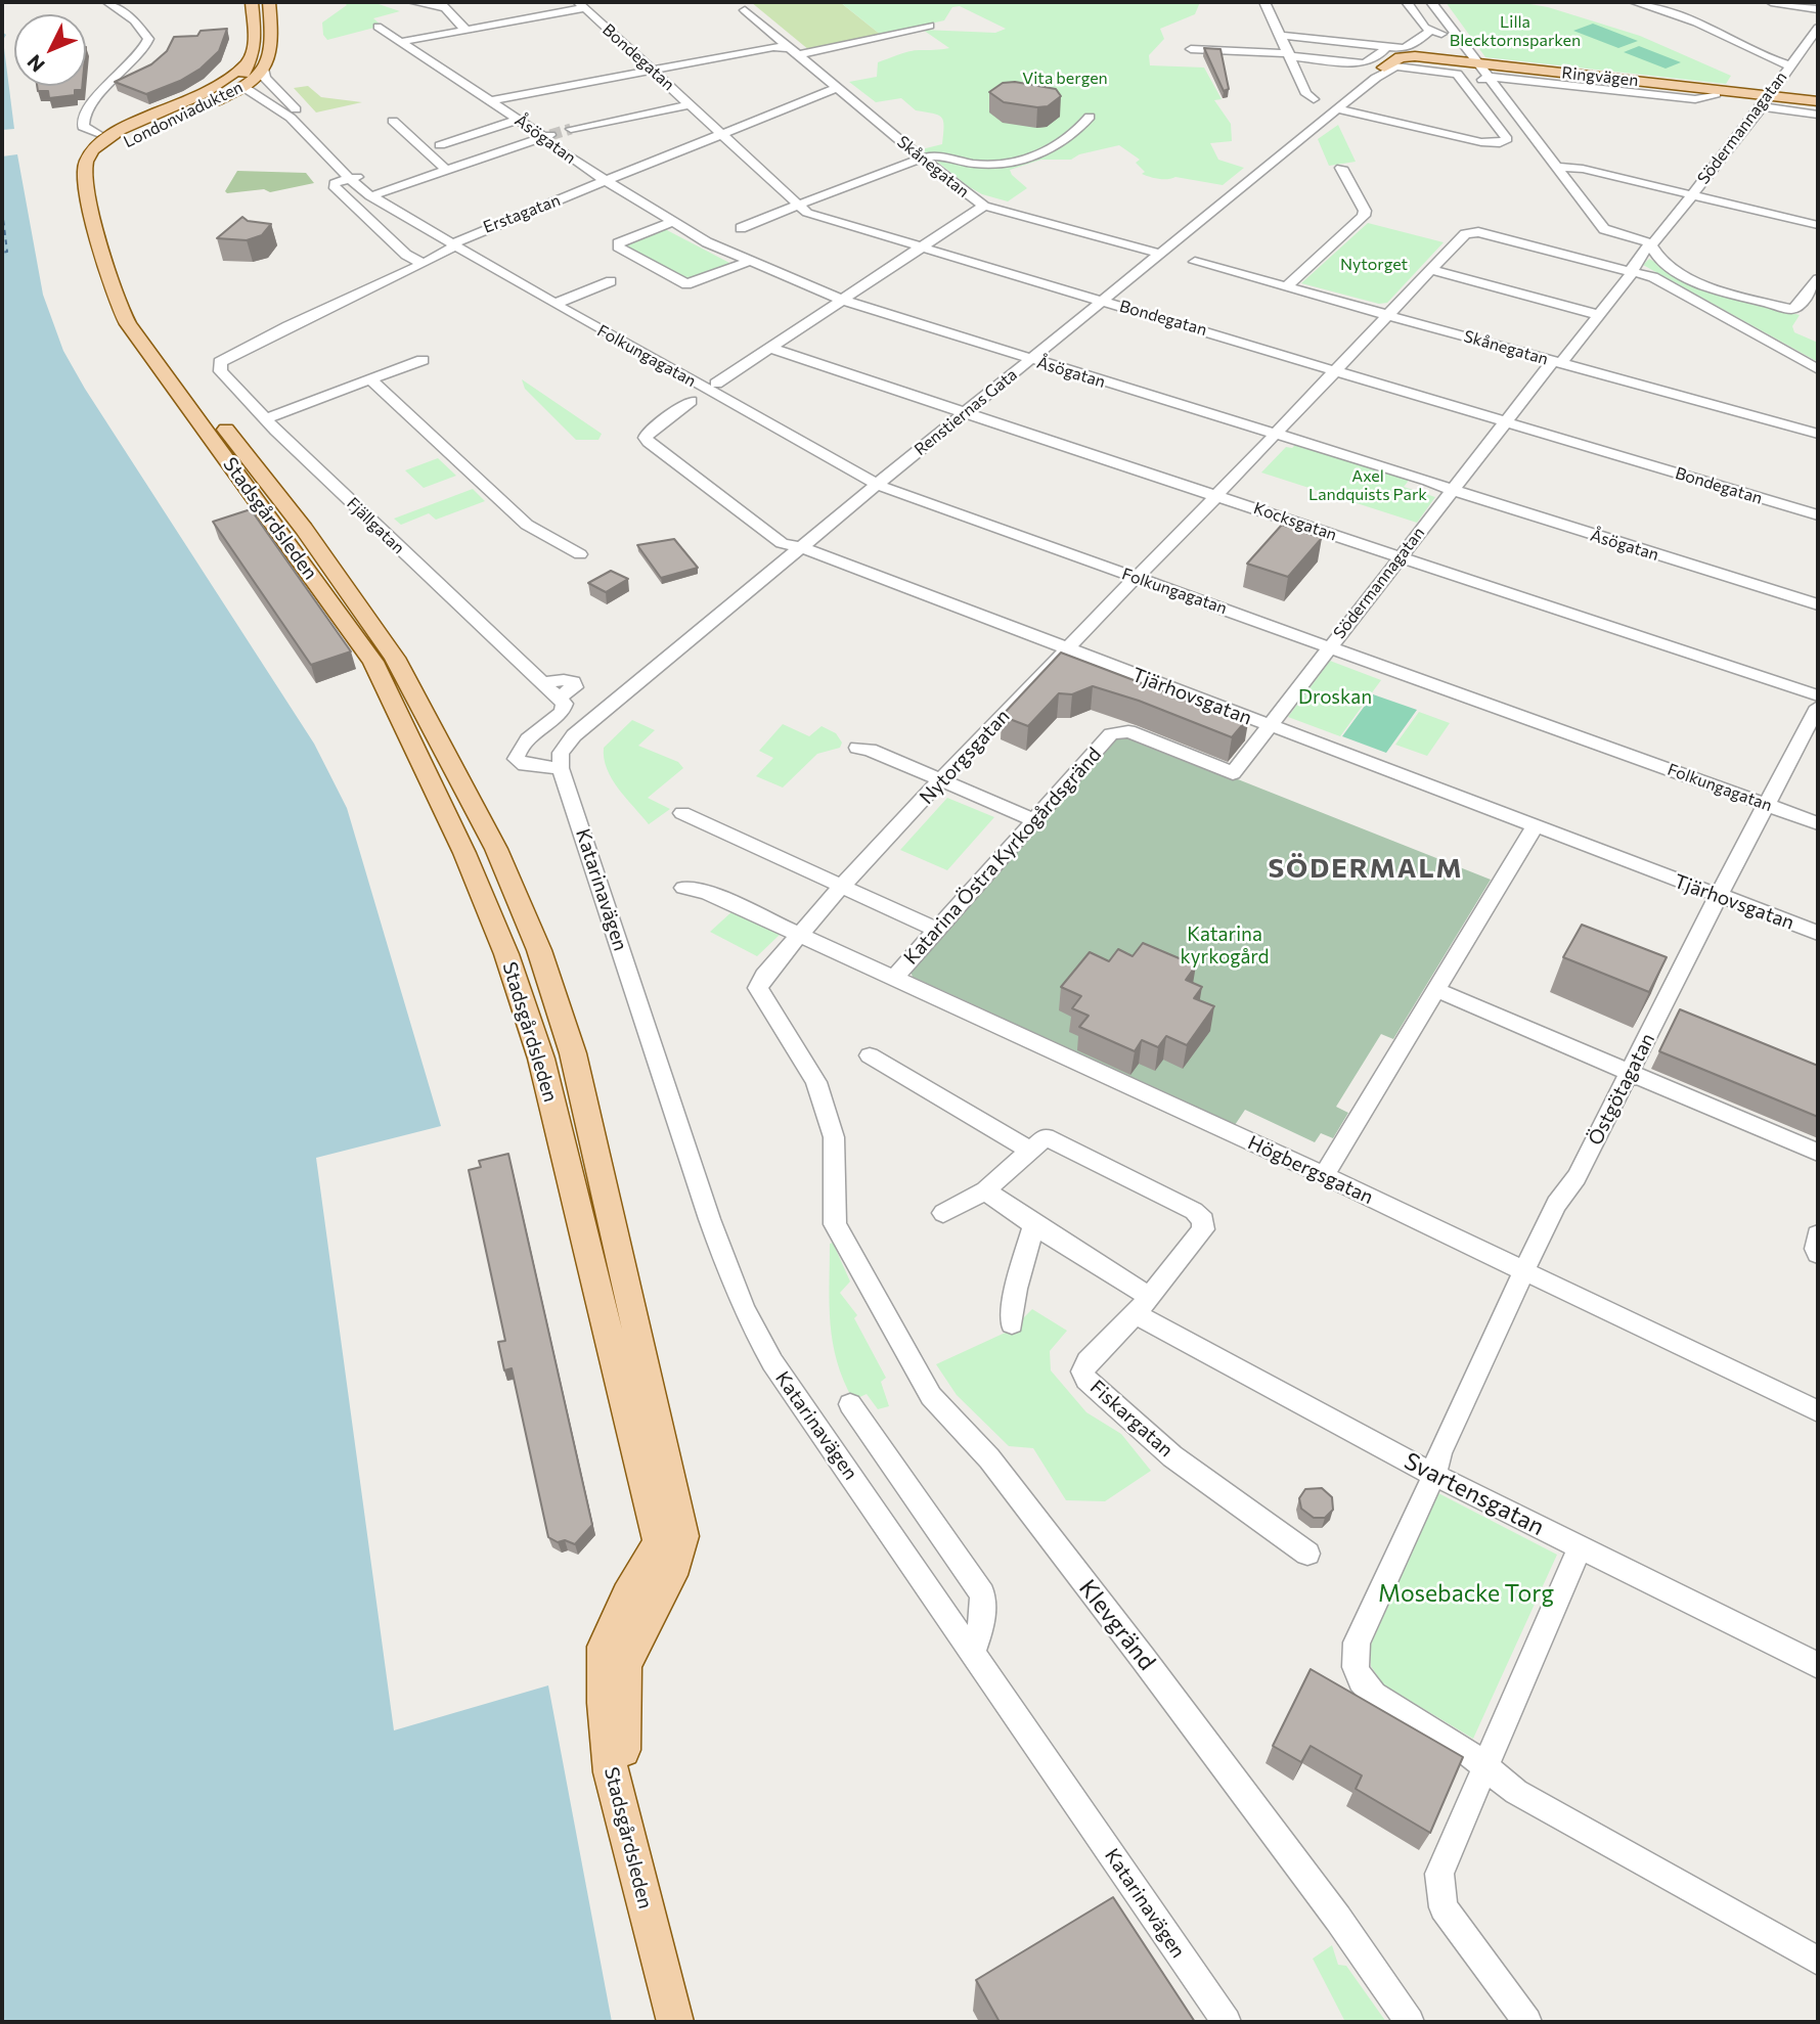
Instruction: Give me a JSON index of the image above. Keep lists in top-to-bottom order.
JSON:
{
  "streets": {
    "main road": ["Ringvägen", "Londonviadukten", "Stadsgårdsleden"],
    "street": [
      "Bondegatan",
      "Södermannagatan",
      "Åsögatan",
      "Skånegatan",
      "Erstagatan",
      "Folkungagatan",
      "Renstiernas Gata",
      "Kocksgatan",
      "Fjällgatan",
      "Tjärhovsgatan",
      "Nytorgsgatan",
      "Katarina Östra Kyrkogårdsgränd",
      "Katarinavägen",
      "Östgötagatan",
      "Högbergsgatan",
      "Fiskargatan",
      "Svartensgatan",
      "Klevgränd"
    ]
  },
  "crossings": [
    ["Bondegatan", "Södermannagatan"],
    ["Bondegatan", "Erstagatan"],
    ["Bondegatan", "Renstiernas Gata"],
    ["Bondegatan", "Nytorgsgatan"],
    ["Ringvägen", "Södermannagatan"],
    ["Ringvägen", "Renstiernas Gata"],
    ["Londonviadukten", "Folkungagatan"],
    ["Londonviadukten", "Stadsgårdsleden"],
    ["Södermannagatan", "Åsögatan"],
    ["Södermannagatan", "Skånegatan"],
    ["Södermannagatan", "Folkungagatan"],
    ["Södermannagatan", "Kocksgatan"],
    ["Södermannagatan", "Tjärhovsgatan"],
    ["Södermannagatan", "Katarina Östra Kyrkogårdsgränd"],
    ["Åsögatan", "Erstagatan"],
    ["Åsögatan", "Renstiernas Gata"],
    ["Åsögatan", "Nytorgsgatan"],
    ["Skånegatan", "Erstagatan"],
    ["Skånegatan", "Renstiernas Gata"],
    ["Skånegatan", "Nytorgsgatan"],
    ["Erstagatan", "Folkungagatan"],
    ["Erstagatan", "Fjällgatan"],
    ["Folkungagatan", "Renstiernas Gata"],
    ["Folkungagatan", "Nytorgsgatan"],
    ["Folkungagatan", "Östgötagatan"],
    ["Renstiernas Gata", "Kocksgatan"],
    ["Renstiernas Gata", "Fjällgatan"],
    ["Renstiernas Gata", "Tjärhovsgatan"],
    ["Renstiernas Gata", "Katarinavägen"],
    ["Kocksgatan", "Nytorgsgatan"],
    ["Fjällgatan", "Katarinavägen"],
    ["Tjärhovsgatan", "Nytorgsgatan"],
    ["Tjärhovsgatan", "Östgötagatan"],
    ["Nytorgsgatan", "Högbergsgatan"],
    ["Nytorgsgatan", "Klevgränd"],
    ["Katarina Östra Kyrkogårdsgränd", "Högbergsgatan"],
    ["Östgötagatan", "Högbergsgatan"],
    ["Östgötagatan", "Svartensgatan"],
    ["Fiskargatan", "Svartensgatan"]
  ],
  "districts": ["SÖDERMALM"],
  "parks": [
    "Lilla Blecktornsparken",
    "Vita bergen",
    "Nytorget",
    "Axel Landquists Park",
    "Droskan",
    "Katarina kyrkogård",
    "Mosebacke Torg"
  ],
  "north": "bottom left"
}
